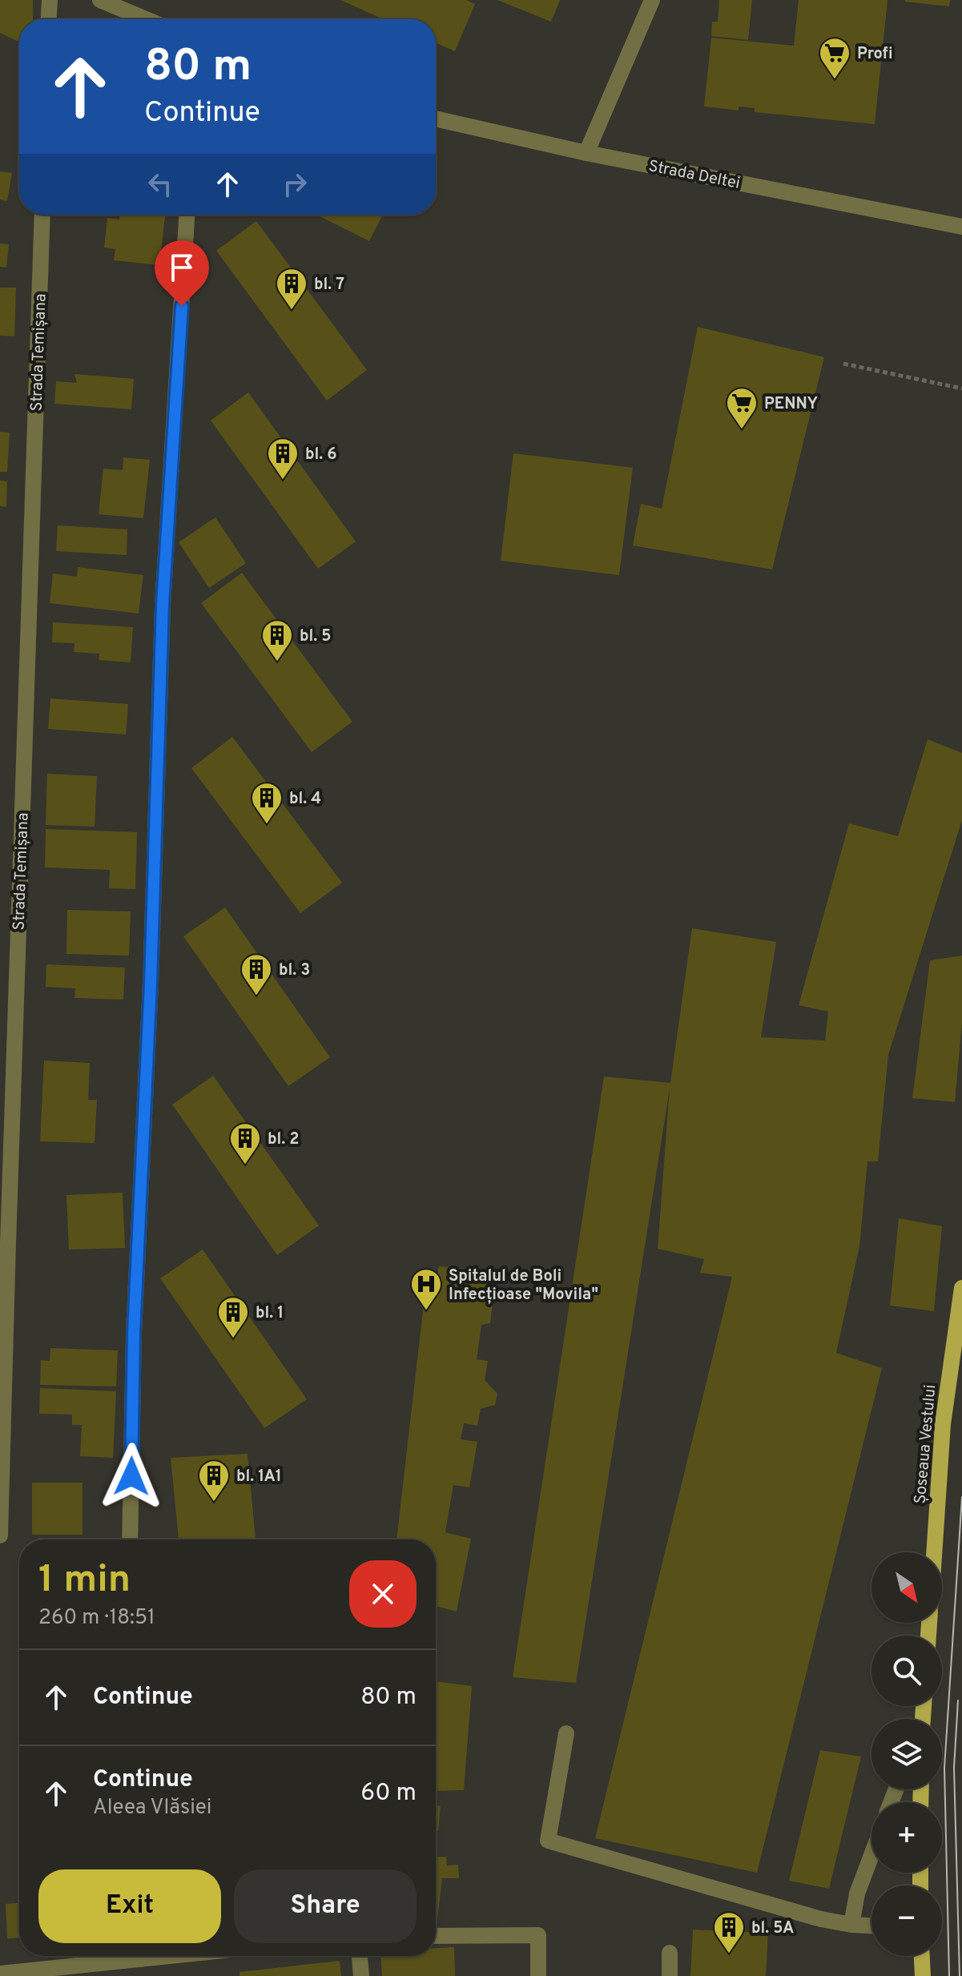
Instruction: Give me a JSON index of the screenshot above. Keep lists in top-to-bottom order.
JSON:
{
  "streets": {
    "main road": ["Șoseaua Vestului"],
    "street": ["Strada Deltei", "Strada Temișana"]
  },
  "places": {
    "supermarket": ["Profi", "PENNY"],
    "building": [
      "bl. 7",
      "bl. 6",
      "bl. 5",
      "bl. 4",
      "bl. 3",
      "bl. 2",
      "bl. 1",
      "bl. 1A1",
      "bl. 5A"
    ],
    "hospital": ["Spitalul de Boli Infecțioase \"Movila\""]
  },
  "north": "bottom right",
  "page": {
    "turn": ["80 m", "Continue"],
    "heading": ["1 min", "260 m · 18:51"],
    "map_buttons": ["+", "−"],
    "list": [
      {
        "name": "Continue",
        "value": "80 m"
      },
      {
        "name": "Continue",
        "note": "Aleea Vlăsiei",
        "value": "60 m"
      }
    ],
    "buttons": ["Exit", "Share"]
  }
}
